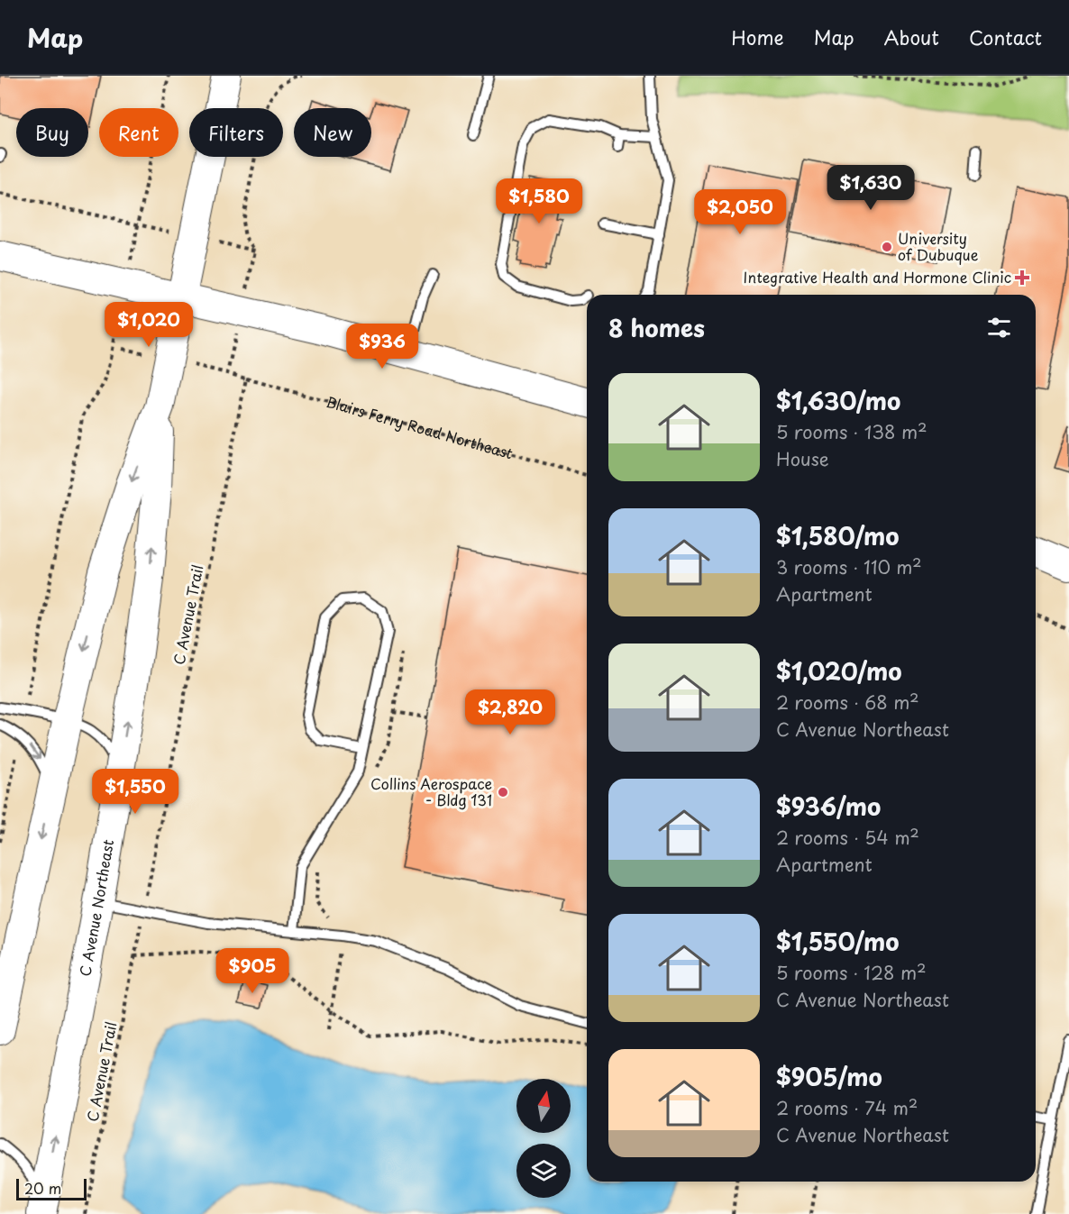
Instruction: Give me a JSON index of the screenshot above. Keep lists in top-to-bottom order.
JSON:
{
  "streets": {
    "main road": ["C Avenue Northeast"],
    "path": ["Blairs Ferry Road Northeast", "C Avenue Trail"]
  },
  "crossings": [
    ["Blairs Ferry Road Northeast", "C Avenue Trail"]
  ],
  "places": {
    "other": ["University of Dubuque", "Collins Aerospace - Bldg 131"],
    "health": ["Integrative Health and Hormone Clinic"]
  },
  "scale_bar": "20 m",
  "north": "top",
  "page": {
    "header": "Map",
    "nav": [
      "Home",
      "Map",
      "About",
      "Contact"
    ],
    "chip": [
      "Buy",
      "Rent",
      "Filters",
      "New"
    ],
    "price": [
      "$1,630",
      "$1,580",
      "$2,050",
      "$1,020",
      "$936",
      "$2,820",
      "$1,550",
      "$905"
    ],
    "heading": "8 homes",
    "list": [
      {
        "name": "$1,630/mo",
        "note": "5 rooms · 138 m² · House"
      },
      {
        "name": "$1,580/mo",
        "note": "3 rooms · 110 m² · Apartment"
      },
      {
        "name": "$1,020/mo",
        "note": "2 rooms · 68 m² · C Avenue Northeast"
      },
      {
        "name": "$936/mo",
        "note": "2 rooms · 54 m² · Apartment"
      },
      {
        "name": "$1,550/mo",
        "note": "5 rooms · 128 m² · C Avenue Northeast"
      },
      {
        "name": "$905/mo",
        "note": "2 rooms · 74 m² · C Avenue Northeast"
      }
    ],
    "scale": "20 m"
  }
}
